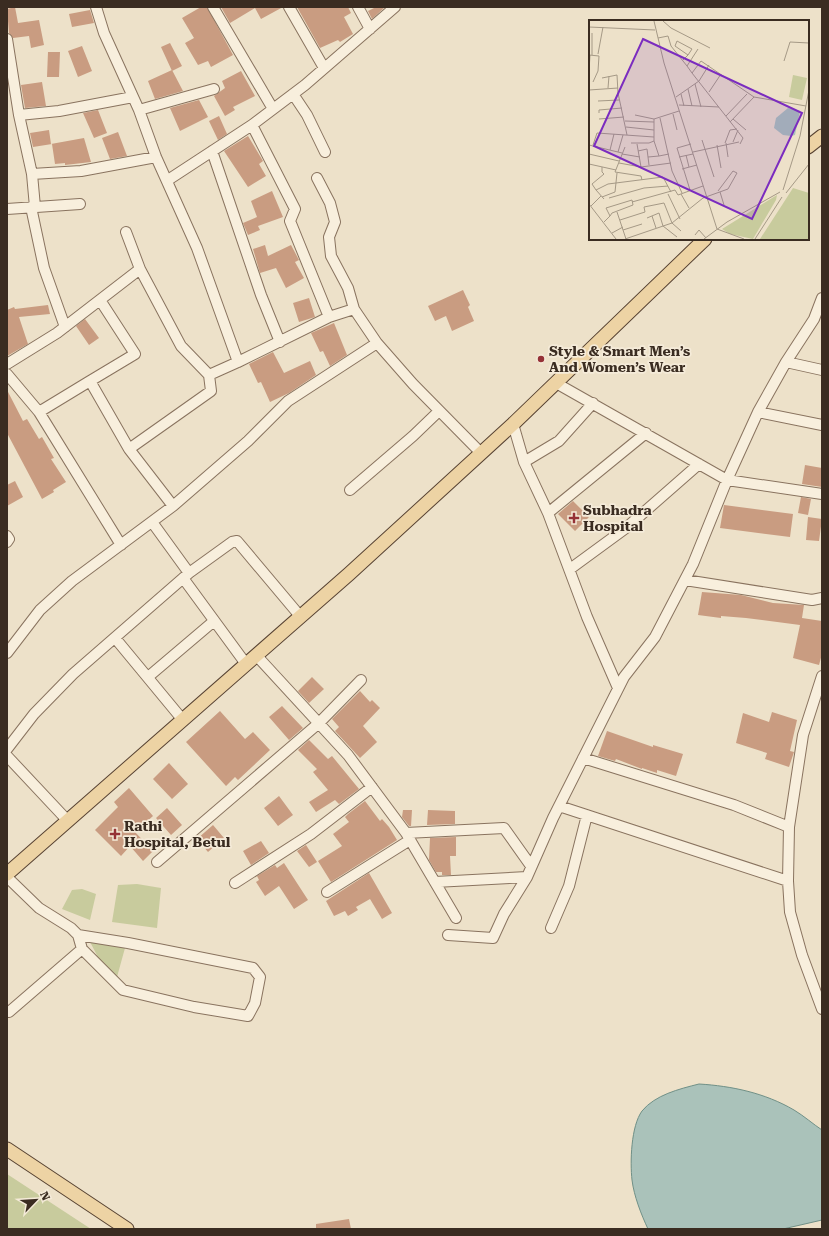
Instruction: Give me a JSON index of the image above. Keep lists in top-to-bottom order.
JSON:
{
  "places": {
    "other": ["Style & Smart Men’s And Women’s Wear"],
    "health": ["Subhadra Hospital", "Rathi Hospital, Betul"]
  },
  "north": "top right"
}
